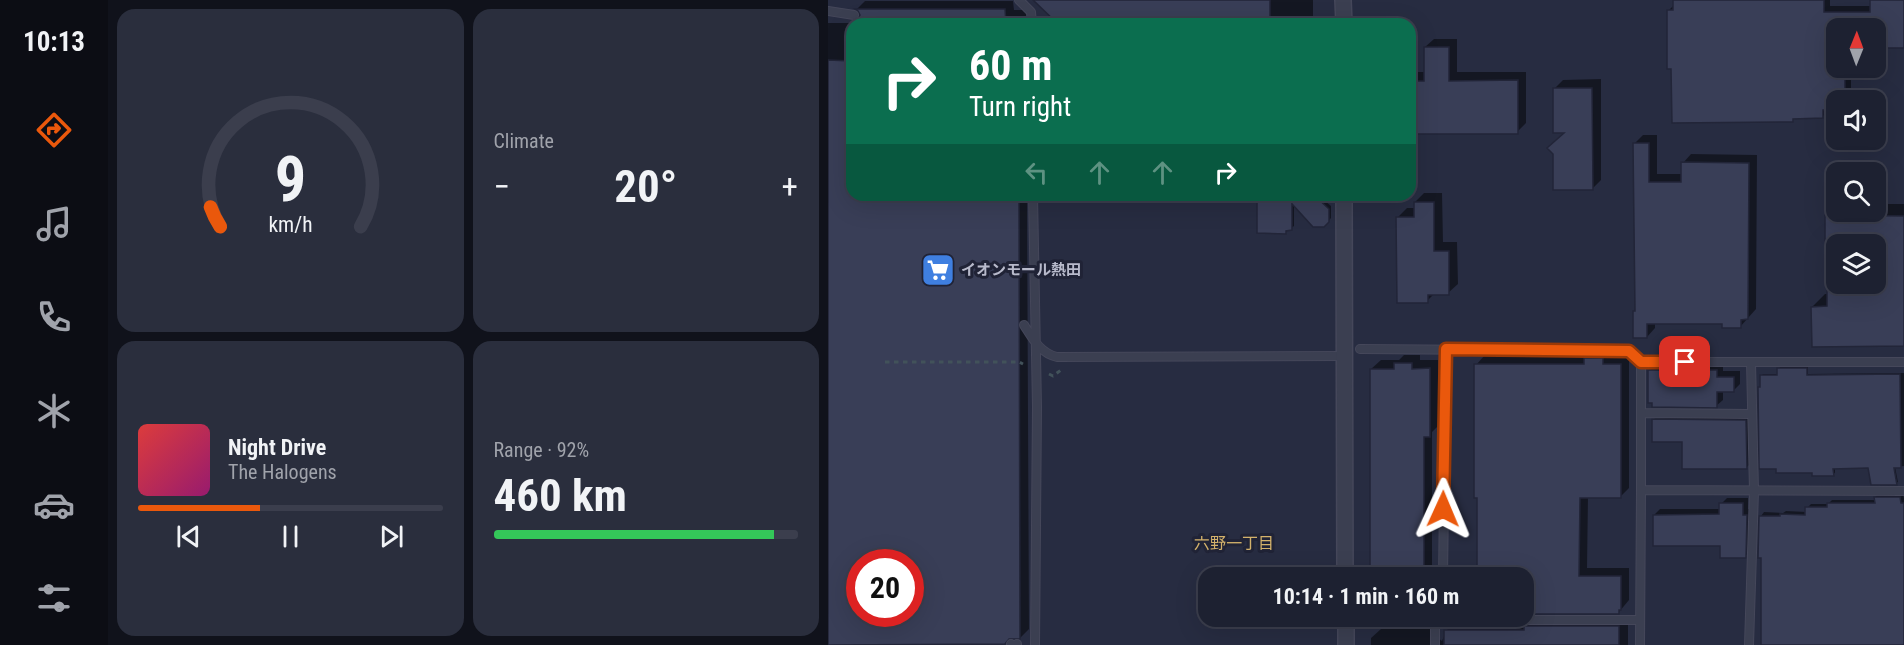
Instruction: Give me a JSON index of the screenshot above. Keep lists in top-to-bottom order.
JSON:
{
  "districts": ["六野一丁目"],
  "places": {
    "supermarket": ["イオンモール熱田"]
  },
  "north": "top",
  "page": {
    "tabs": "10:13",
    "tile": [
      "Climate",
      ["Range · 92%", "460 km"]
    ],
    "turn": ["60 m", "Turn right"],
    "heat": ["−", "20°", "+"],
    "song": ["Night Drive", "The Halogens"],
    "limit": "20",
    "trip": "10:14 · 1 min · 160 m",
    "gauge": ["9", "km/h"]
  }
}
